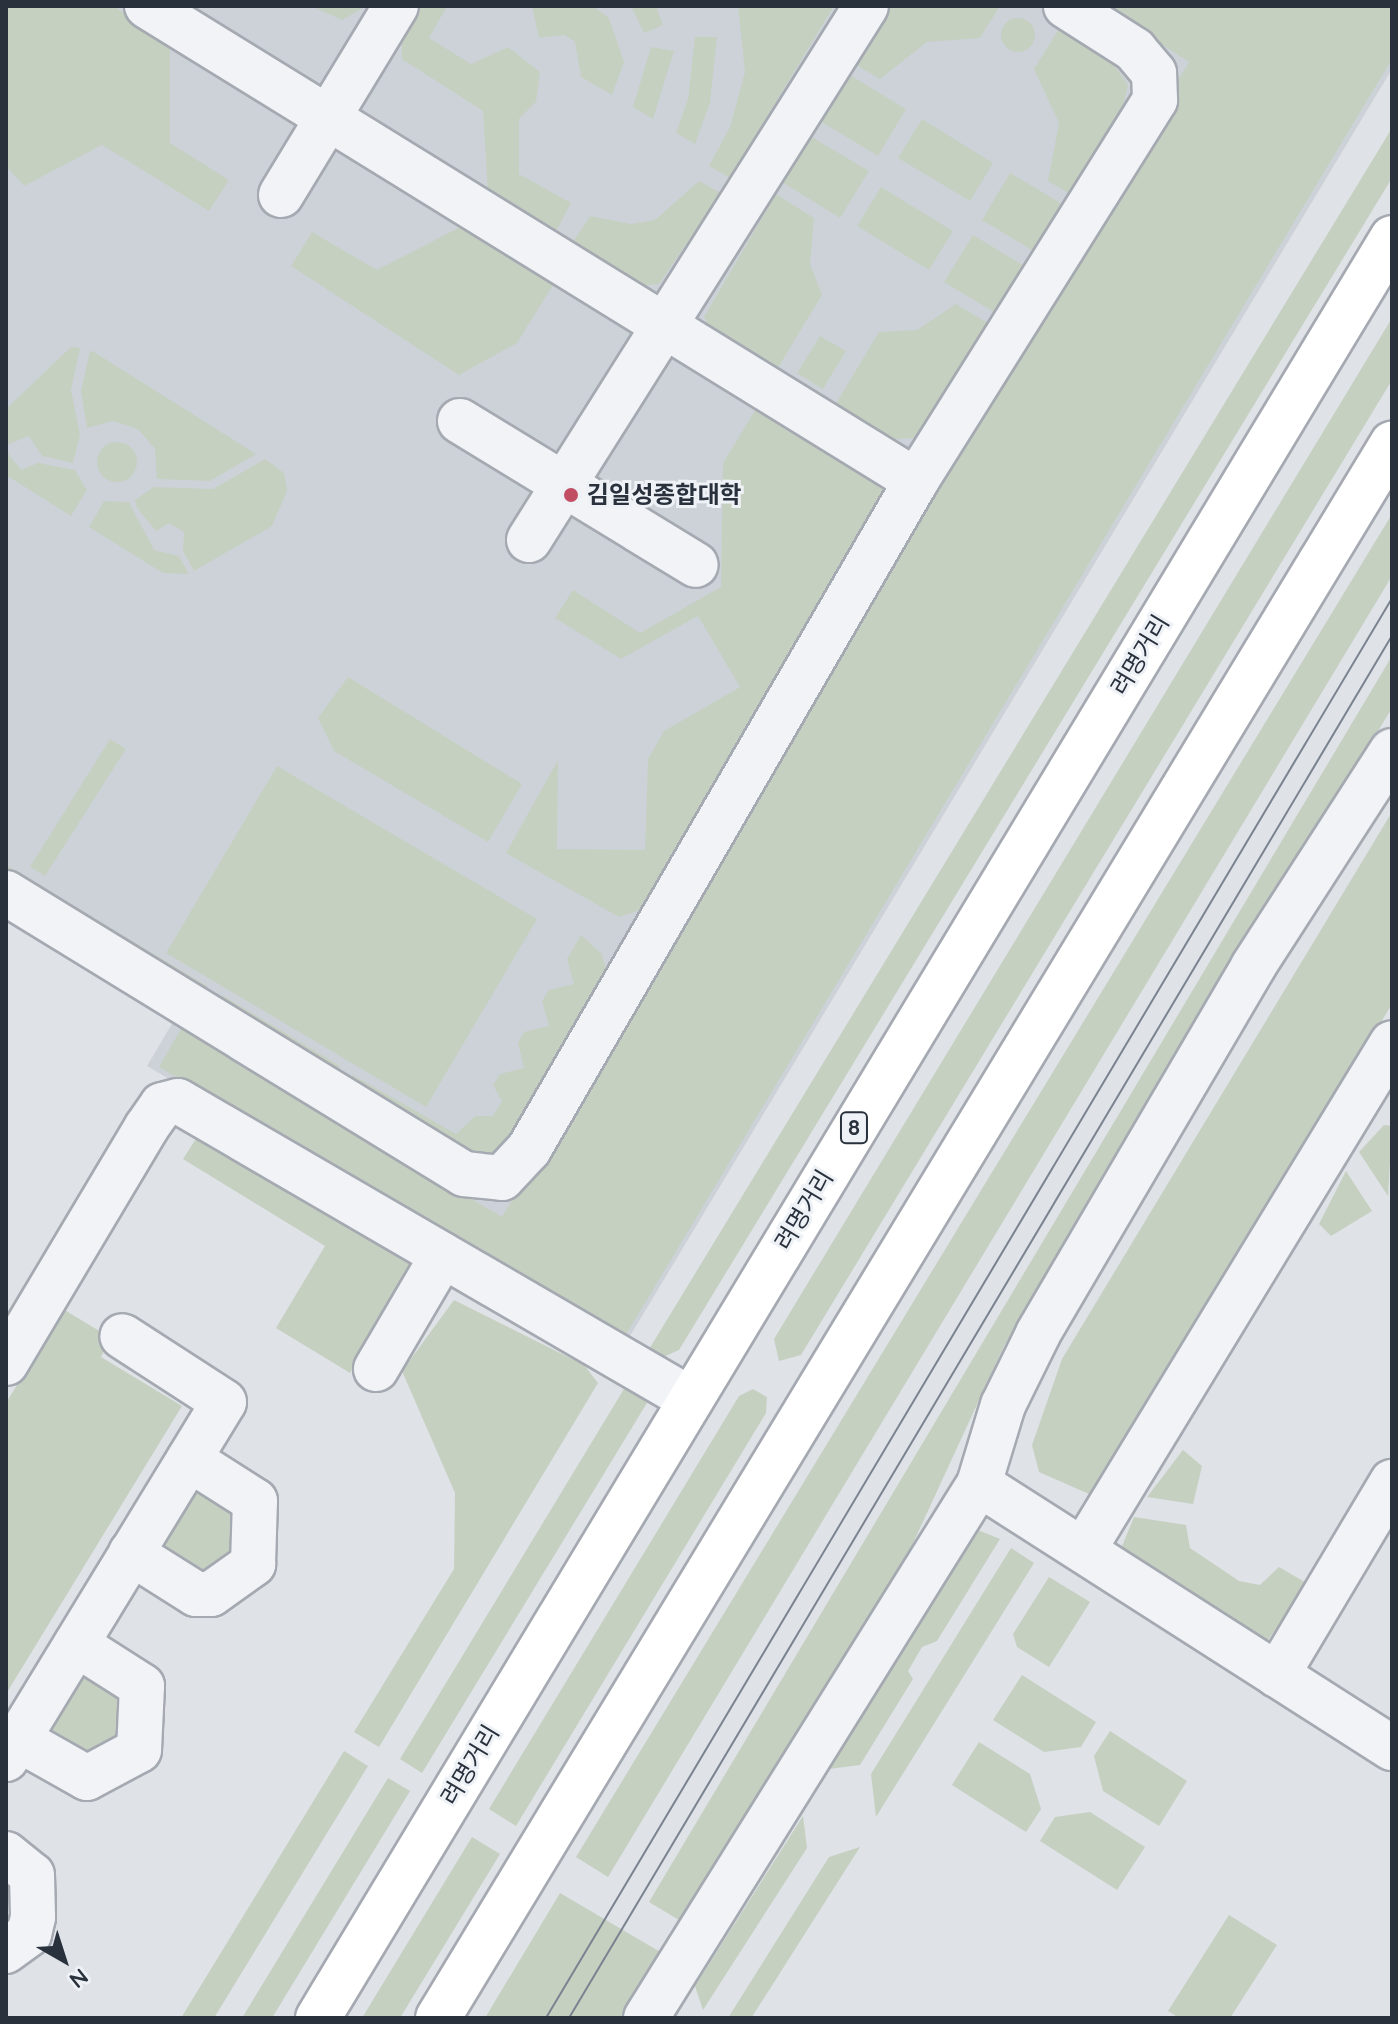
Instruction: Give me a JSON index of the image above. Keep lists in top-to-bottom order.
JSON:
{
  "streets": {
    "highway": ["려명거리", "8"]
  },
  "places": ["김일성종합대학"],
  "north": "bottom right"
}
